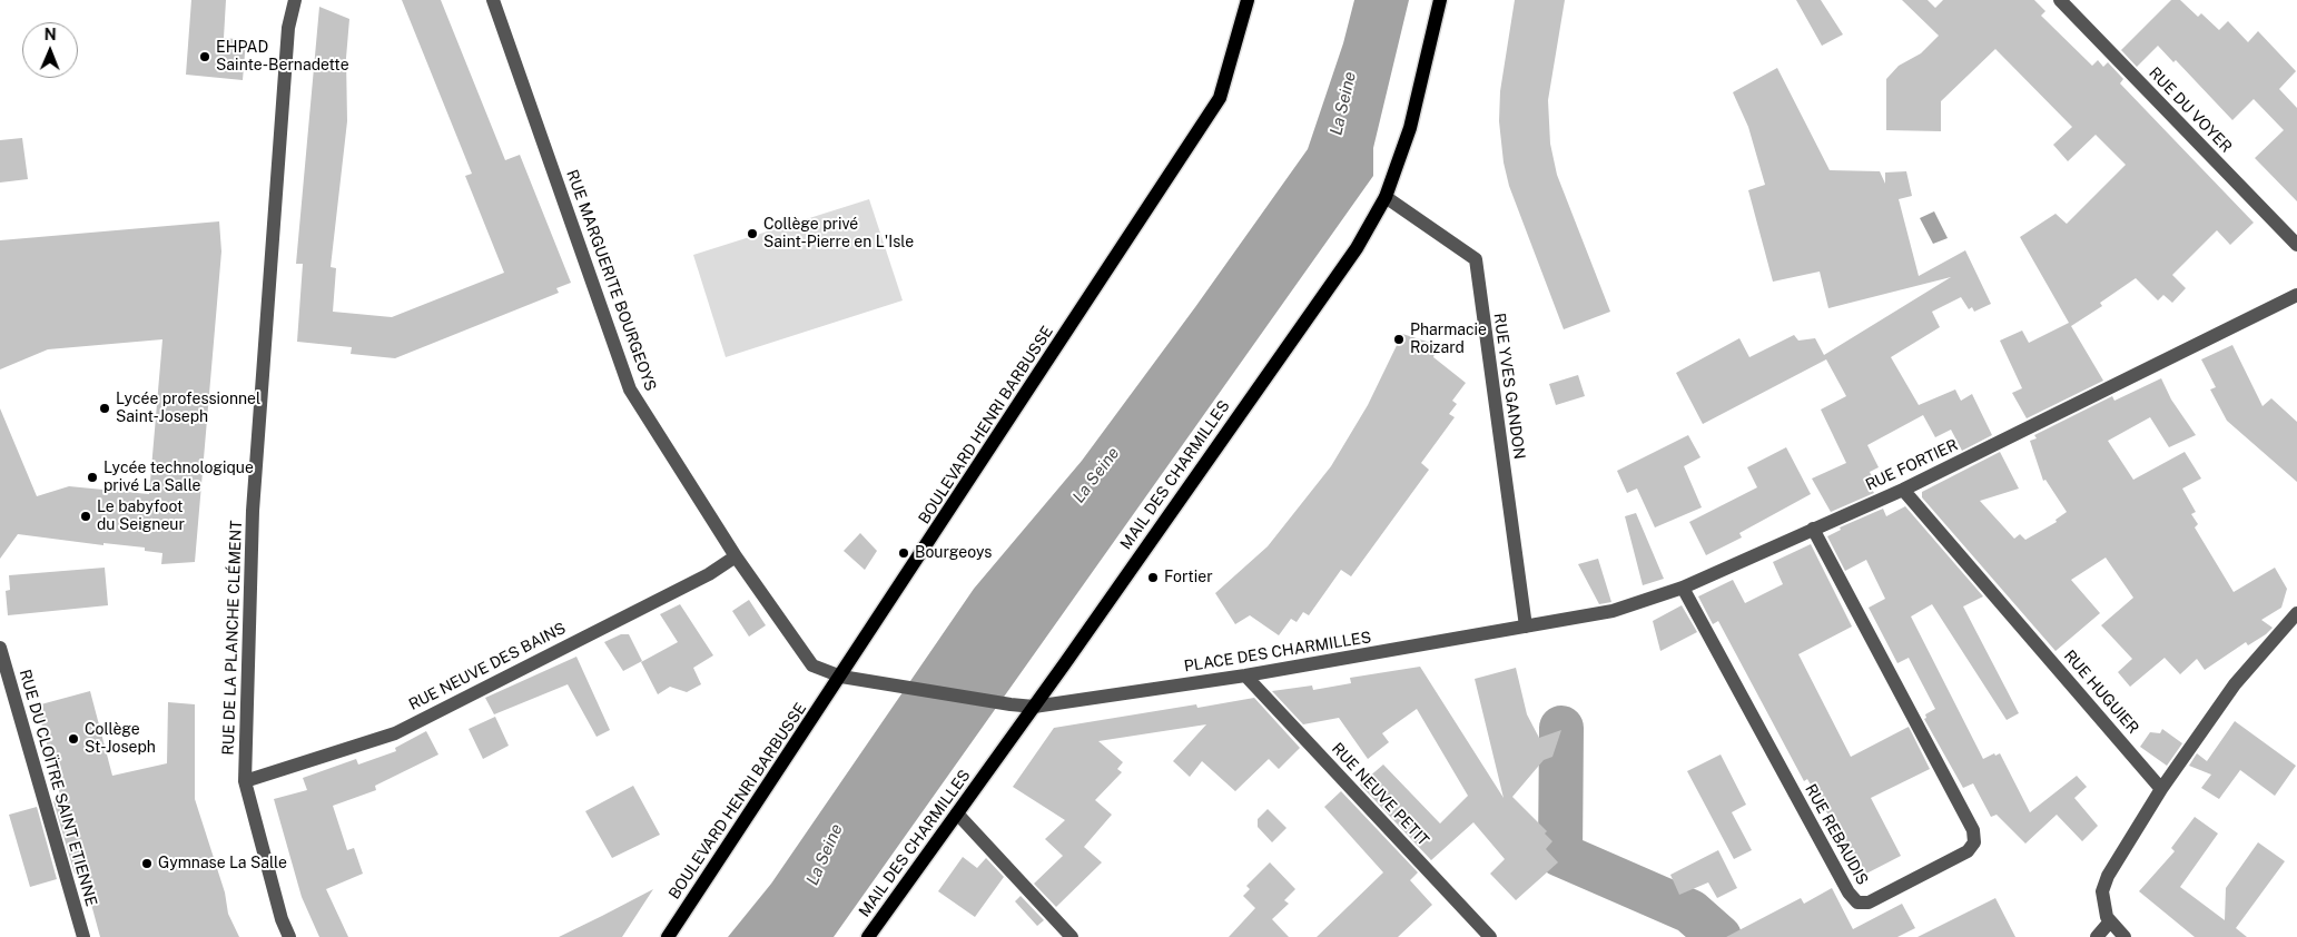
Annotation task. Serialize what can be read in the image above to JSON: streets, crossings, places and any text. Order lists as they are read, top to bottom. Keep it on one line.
{"streets":{"main road":["BOULEVARD HENRI BARBUSSE","MAIL DES CHARMILLES"],"street":["RUE DU VOYER","RUE MARGUERITE BOURGEOYS","RUE YVES GANDON","RUE FORTIER","RUE DE LA PLANCHE CLÉMENT","PLACE DES CHARMILLES","RUE NEUVE DES BAINS","RUE HUGUIER","RUE DU CLOÏTRE SAINT ETIENNE","RUE NEUVE PETIT","RUE REBAUDIS"]},"crossings":[["RUE MARGUERITE BOURGEOYS","BOULEVARD HENRI BARBUSSE"],["RUE MARGUERITE BOURGEOYS","PLACE DES CHARMILLES"],["RUE MARGUERITE BOURGEOYS","RUE NEUVE DES BAINS"],["RUE YVES GANDON","RUE FORTIER"],["RUE YVES GANDON","MAIL DES CHARMILLES"],["RUE YVES GANDON","PLACE DES CHARMILLES"],["RUE FORTIER","PLACE DES CHARMILLES"],["RUE FORTIER","RUE HUGUIER"],["RUE FORTIER","RUE REBAUDIS"],["MAIL DES CHARMILLES","PLACE DES CHARMILLES"],["RUE DE LA PLANCHE CLÉMENT","RUE NEUVE DES BAINS"],["PLACE DES CHARMILLES","RUE NEUVE PETIT"]],"water":["La Seine"],"places":["EHPAD Sainte-Bernadette","Collège privé Saint-Pierre en L'Isle","Pharmacie Roizard","Lycée professionnel Saint-Joseph","Lycée technologique privé La Salle","Le babyfoot du Seigneur","Bourgeoys","Fortier","Collège St-Joseph","Gymnase La Salle"],"north":"top"}
